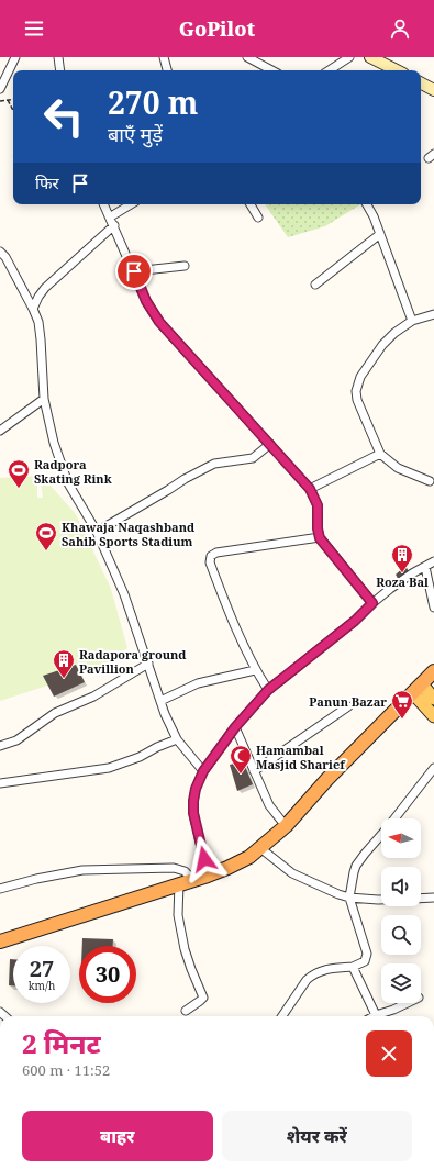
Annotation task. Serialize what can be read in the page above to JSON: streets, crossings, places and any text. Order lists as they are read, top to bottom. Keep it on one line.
{"places":{"sports":["Radpora Skating Rink","Khawaja Naqashband Sahib Sports Stadium"],"building":["Roza Bal","Radapora ground Pavillion"],"supermarket":["Panun Bazar"],"mosque":["Hamambal Masjid Sharief"]},"north":"left","page":{"header":"GoPilot","turn":["270 m","बाएँ मुड़ें"],"then":"फिर","speed":"27 km/h","limit":"30","heading":["2 मिनट","600 m · 11:52"],"buttons":["बाहर","शेयर करें"]}}
